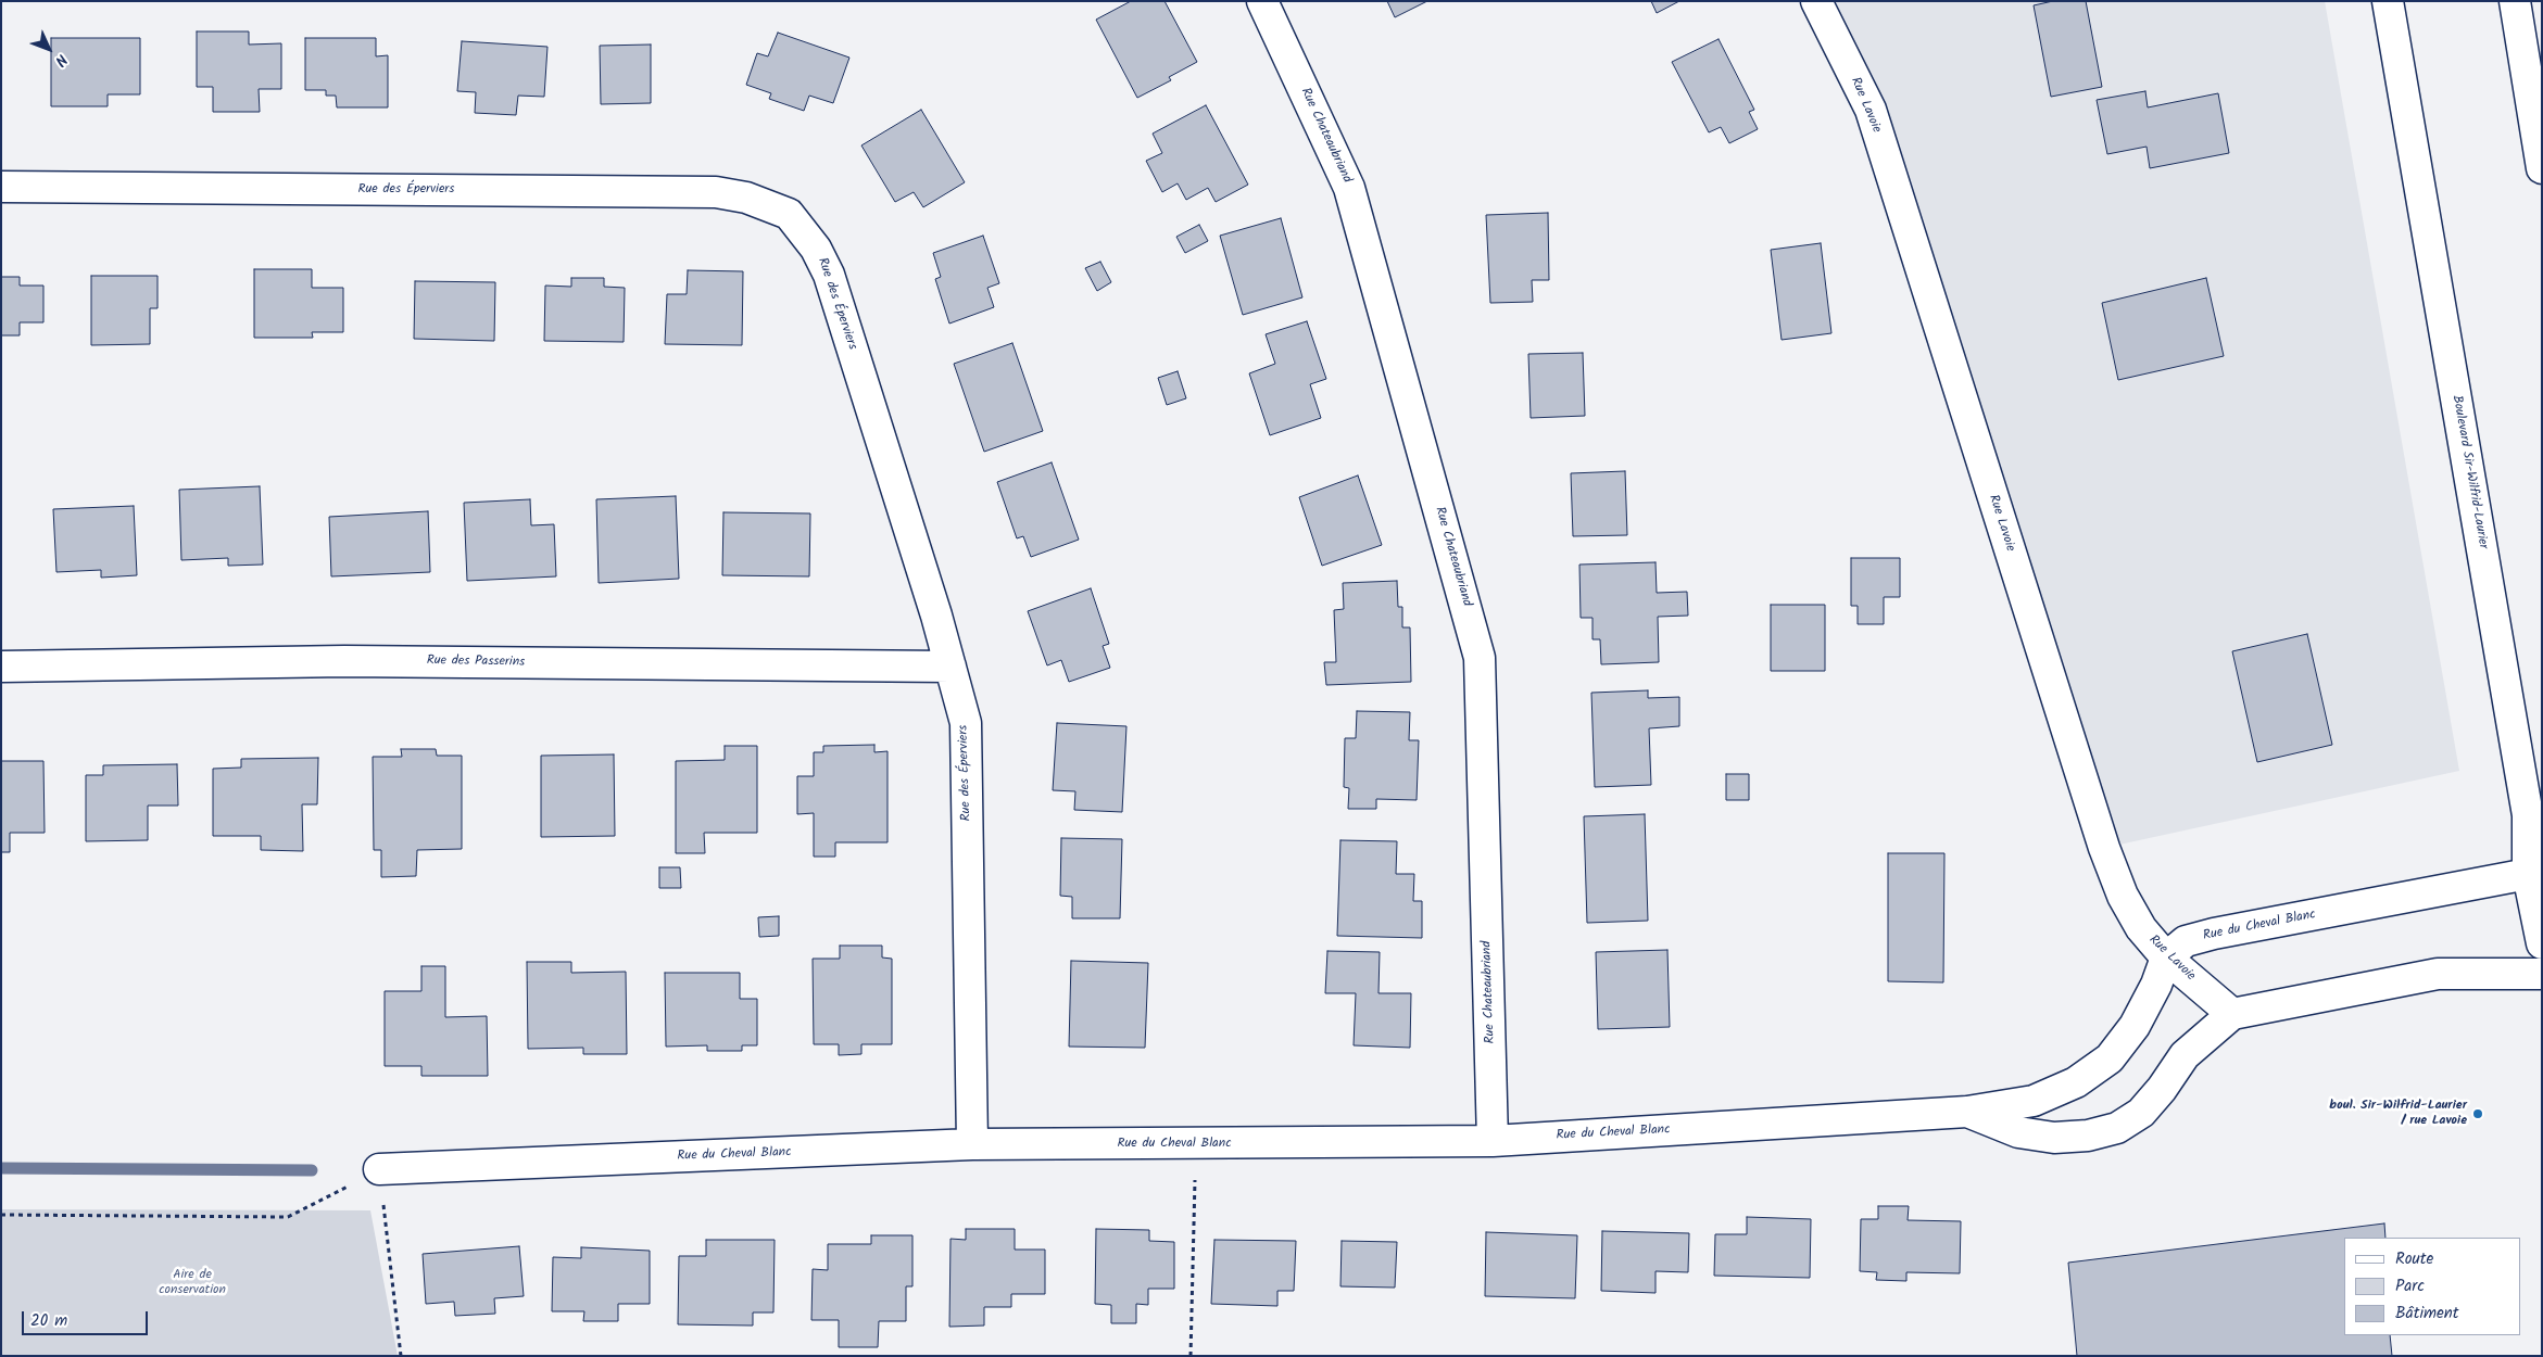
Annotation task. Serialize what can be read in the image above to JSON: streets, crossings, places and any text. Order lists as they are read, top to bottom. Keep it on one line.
{"streets":{"street":["Rue Lavoie","Rue Chateaubriand","Rue des Éperviers","Boulevard Sir-Wilfrid-Laurier","Rue des Passerins","Rue du Cheval Blanc"]},"crossings":[["Rue Lavoie","Rue du Cheval Blanc"],["Rue Chateaubriand","Rue du Cheval Blanc"],["Rue des Éperviers","Rue des Passerins"],["Rue des Éperviers","Rue du Cheval Blanc"],["Boulevard Sir-Wilfrid-Laurier","Rue du Cheval Blanc"]],"parks":["Aire de conservation"],"places":["boul. Sir-Wilfrid-Laurier / rue Lavoie"],"legend":["Route","Parc","Bâtiment"],"scale_bar":"20 m","north":"bottom right"}
